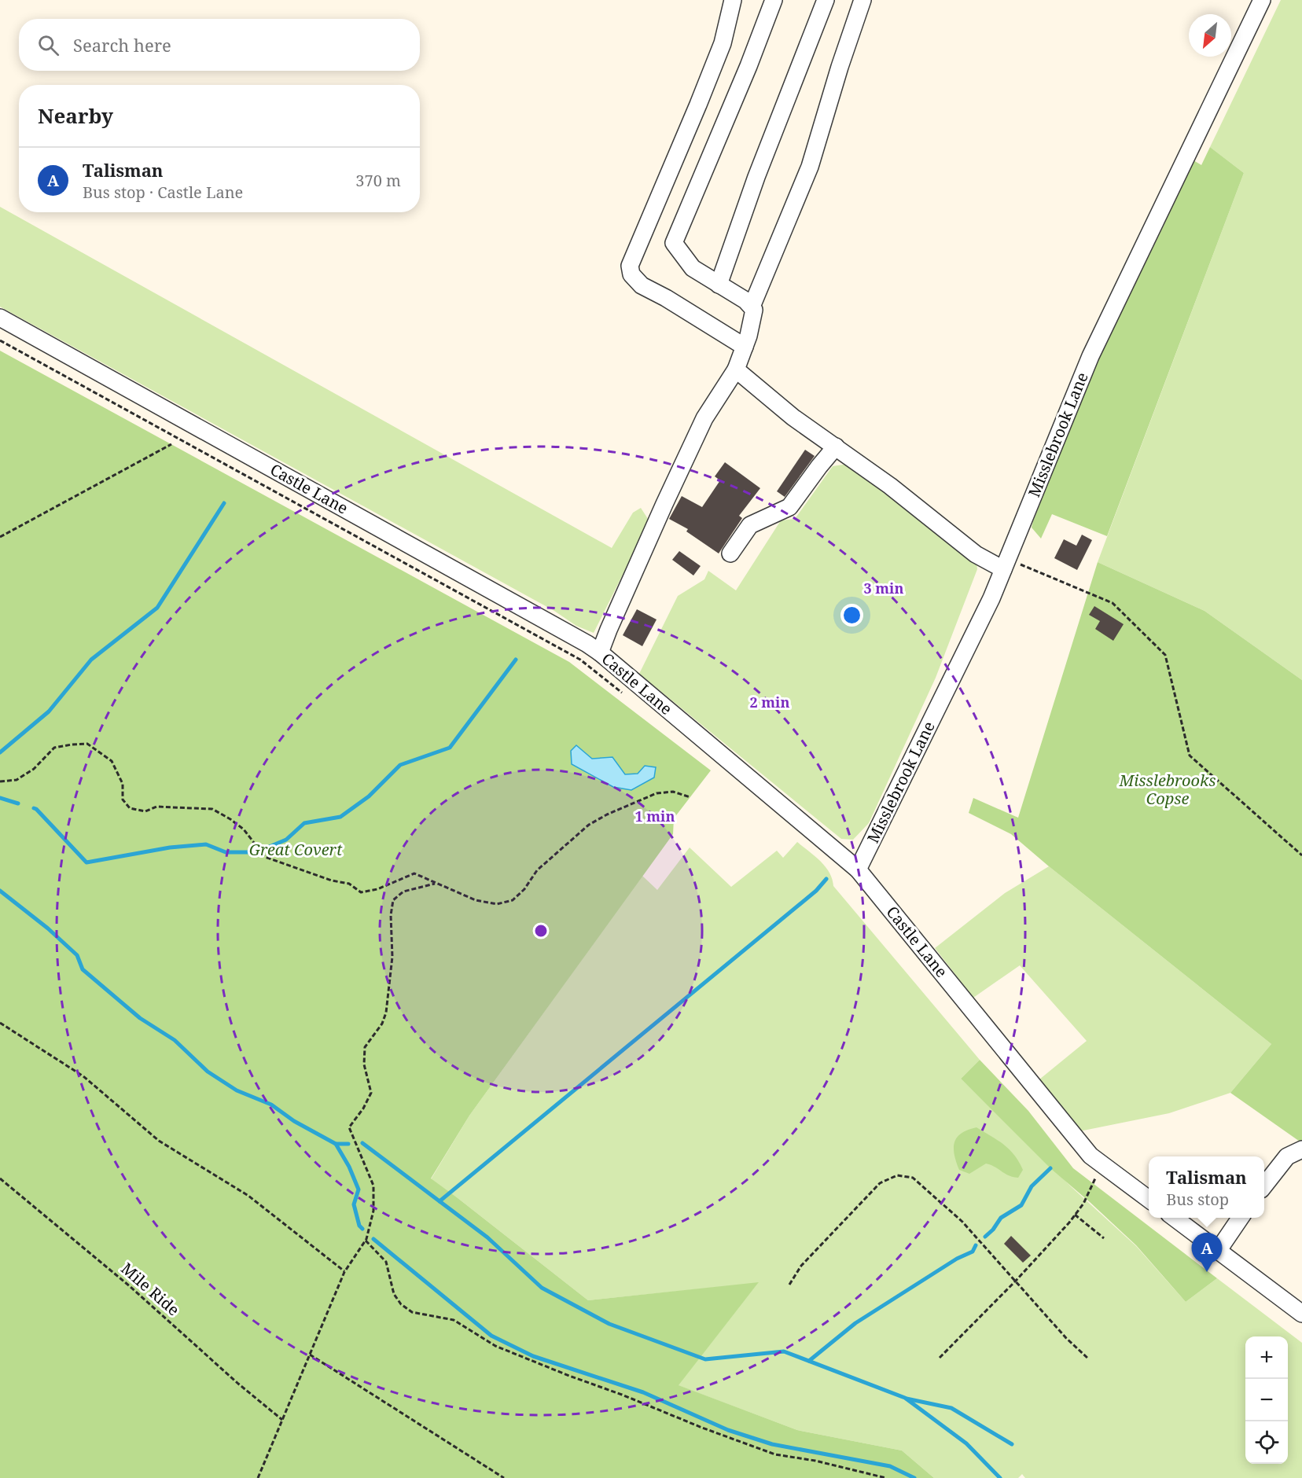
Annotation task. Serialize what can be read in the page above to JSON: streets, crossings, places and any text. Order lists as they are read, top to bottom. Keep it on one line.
{"streets":{"street":["Misslebrook Lane","Castle Lane"],"path":["Mile Ride"]},"crossings":[["Misslebrook Lane","Castle Lane"]],"parks":["Misslebrooks Copse","Great Covert"],"north":"bottom left","page":{"search":"Search here","heading":"Nearby","list":[{"mark":"A","name":"Talisman","note":"Bus stop · Castle Lane","value":"370 m"}],"popup":["Talisman","Bus stop"],"pins":"A","map_buttons":["+","−"]},"rings":["3 min","2 min","1 min"]}
